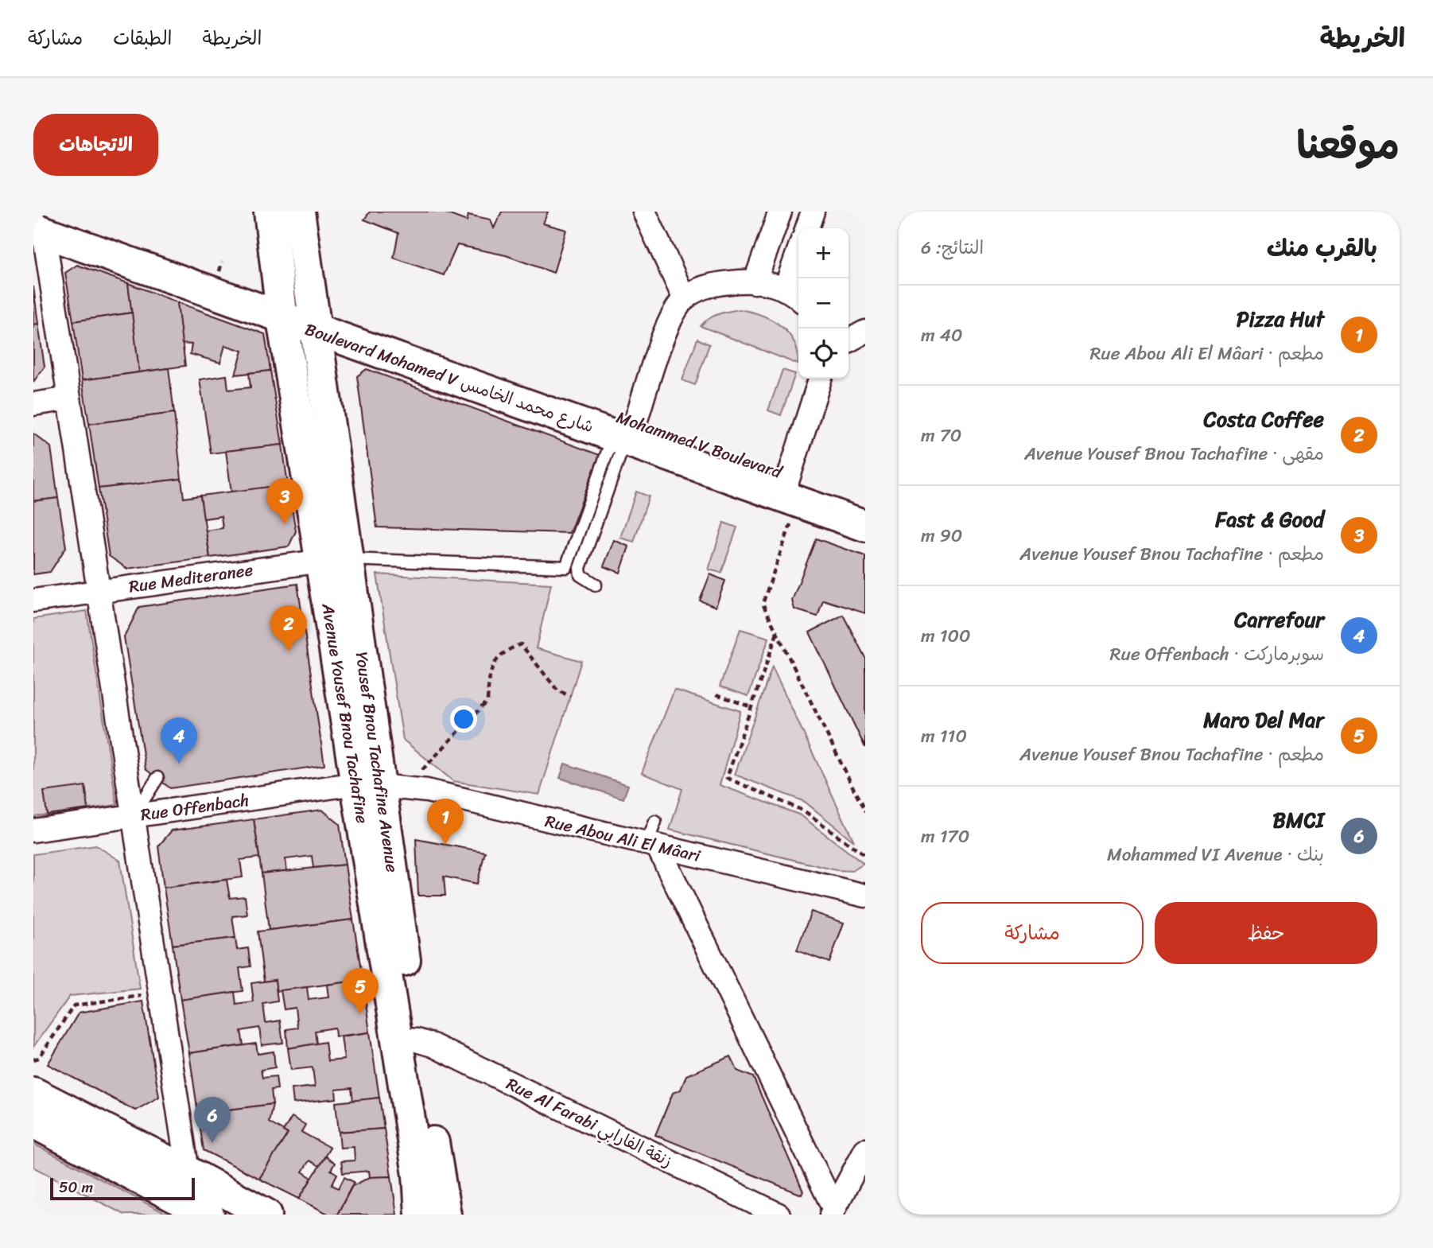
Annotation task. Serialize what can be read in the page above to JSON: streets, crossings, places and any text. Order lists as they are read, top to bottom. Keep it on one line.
{"streets":{"main road":["Boulevard Mohamed V شارع محمد الخامس","Mohammed V Boulevard","Yousef Bnou Tachafine Avenue"],"street":["Rue Mediteranee","Rue Offenbach","Rue Abou Ali El Mâari","Rue Al Farabi زنقة الفارابي"]},"crossings":[["Boulevard Mohamed V شارع محمد الخامس","Mohammed V Boulevard"],["Boulevard Mohamed V شارع محمد الخامس","Yousef Bnou Tachafine Avenue"],["Rue Mediteranee","Yousef Bnou Tachafine Avenue"],["Yousef Bnou Tachafine Avenue","Rue Offenbach"],["Yousef Bnou Tachafine Avenue","Rue Abou Ali El Mâari"],["Yousef Bnou Tachafine Avenue","Rue Al Farabi زنقة الفارابي"],["Rue Offenbach","Rue Abou Ali El Mâari"]],"scale_bar":"50 m","page":{"header":"الخريطة","nav":["الخريطة","الطبقات","مشاركة"],"title":"موقعنا","buttons":["الاتجاهات",["حفظ","مشاركة"]],"heading":["بالقرب منك","النتائج: 6"],"map_buttons":["+","−"],"list":[{"mark":"1","name":"Pizza Hut","note":"مطعم · Rue Abou Ali El Mâari","value":"40 m"},{"mark":"2","name":"Costa Coffee","note":"مقهى · Avenue Yousef Bnou Tachafine","value":"70 m"},{"mark":"3","name":"Fast & Good","note":"مطعم · Avenue Yousef Bnou Tachafine","value":"90 m"},{"mark":"4","name":"Carrefour","note":"سوبرماركت · Rue Offenbach","value":"100 m"},{"mark":"5","name":"Maro Del Mar","note":"مطعم · Avenue Yousef Bnou Tachafine","value":"110 m"},{"mark":"6","name":"BMCI","note":"بنك · Mohammed VI Avenue","value":"170 m"}],"pins":["3","2","4","1","5","6"],"scale":"50 m"}}
